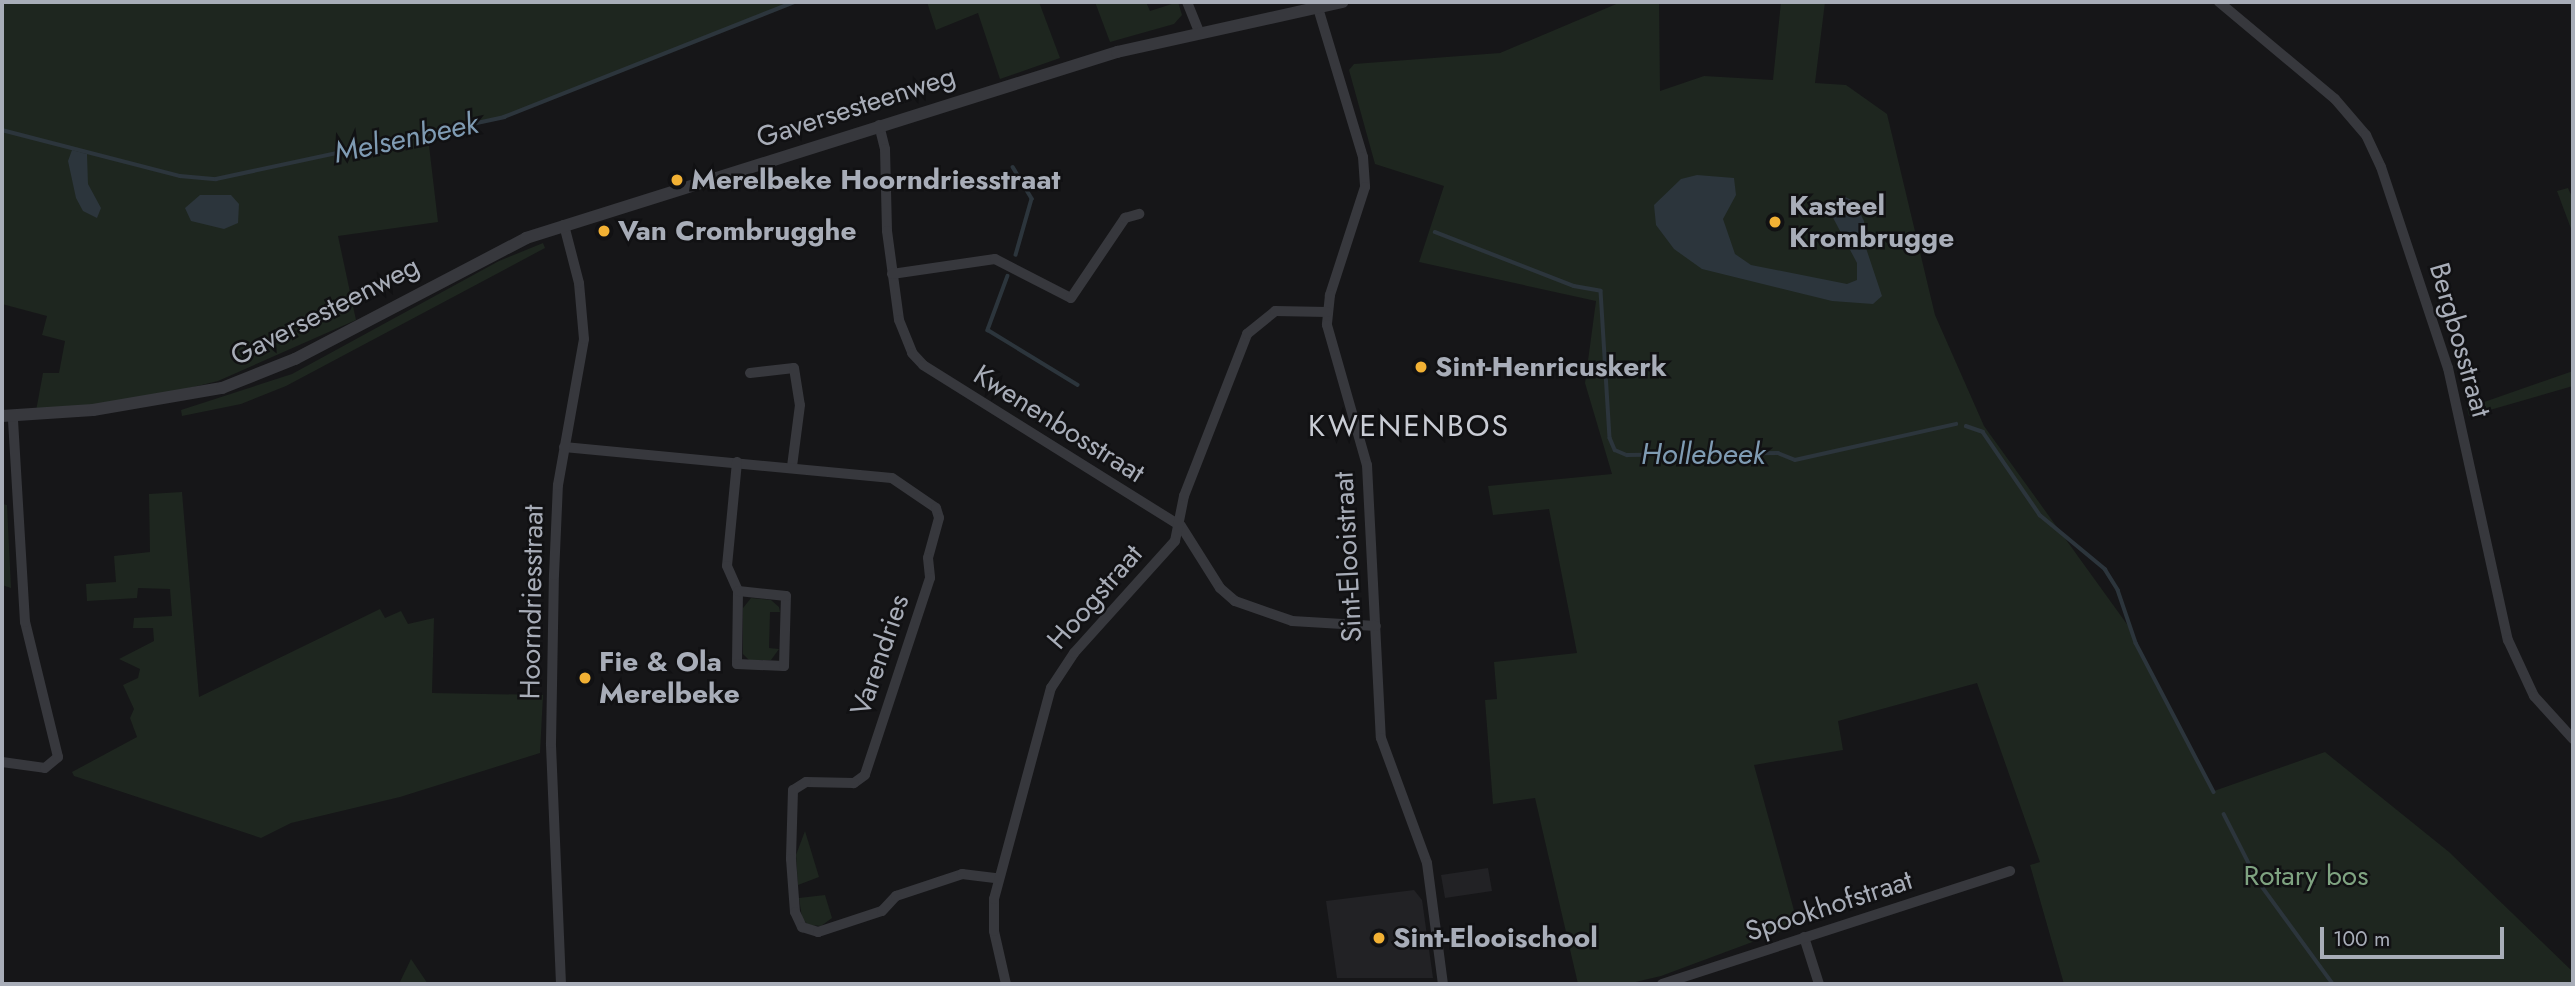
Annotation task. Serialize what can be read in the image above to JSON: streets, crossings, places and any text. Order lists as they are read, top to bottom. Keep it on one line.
{"streets":{"street":["Gaversesteenweg","Bergbosstraat","Kwenenbosstraat","Sint-Elooistraat","Hoogstraat","Hoorndriesstraat","Varendries","Spookhofstraat"]},"crossings":[["Gaversesteenweg","Kwenenbosstraat"],["Gaversesteenweg","Sint-Elooistraat"],["Gaversesteenweg","Hoorndriesstraat"],["Kwenenbosstraat","Sint-Elooistraat"],["Kwenenbosstraat","Hoogstraat"],["Sint-Elooistraat","Hoogstraat"],["Hoogstraat","Varendries"],["Hoorndriesstraat","Varendries"]],"districts":["KWENENBOS"],"water":["Melsenbeek","Hollebeek"],"parks":["Rotary bos"],"places":["Merelbeke Hoorndriesstraat","Kasteel Krombrugge","Van Crombrugghe","Sint-Henricuskerk","Fie & Ola Merelbeke","Sint-Elooischool"],"scale_bar":"100 m"}
